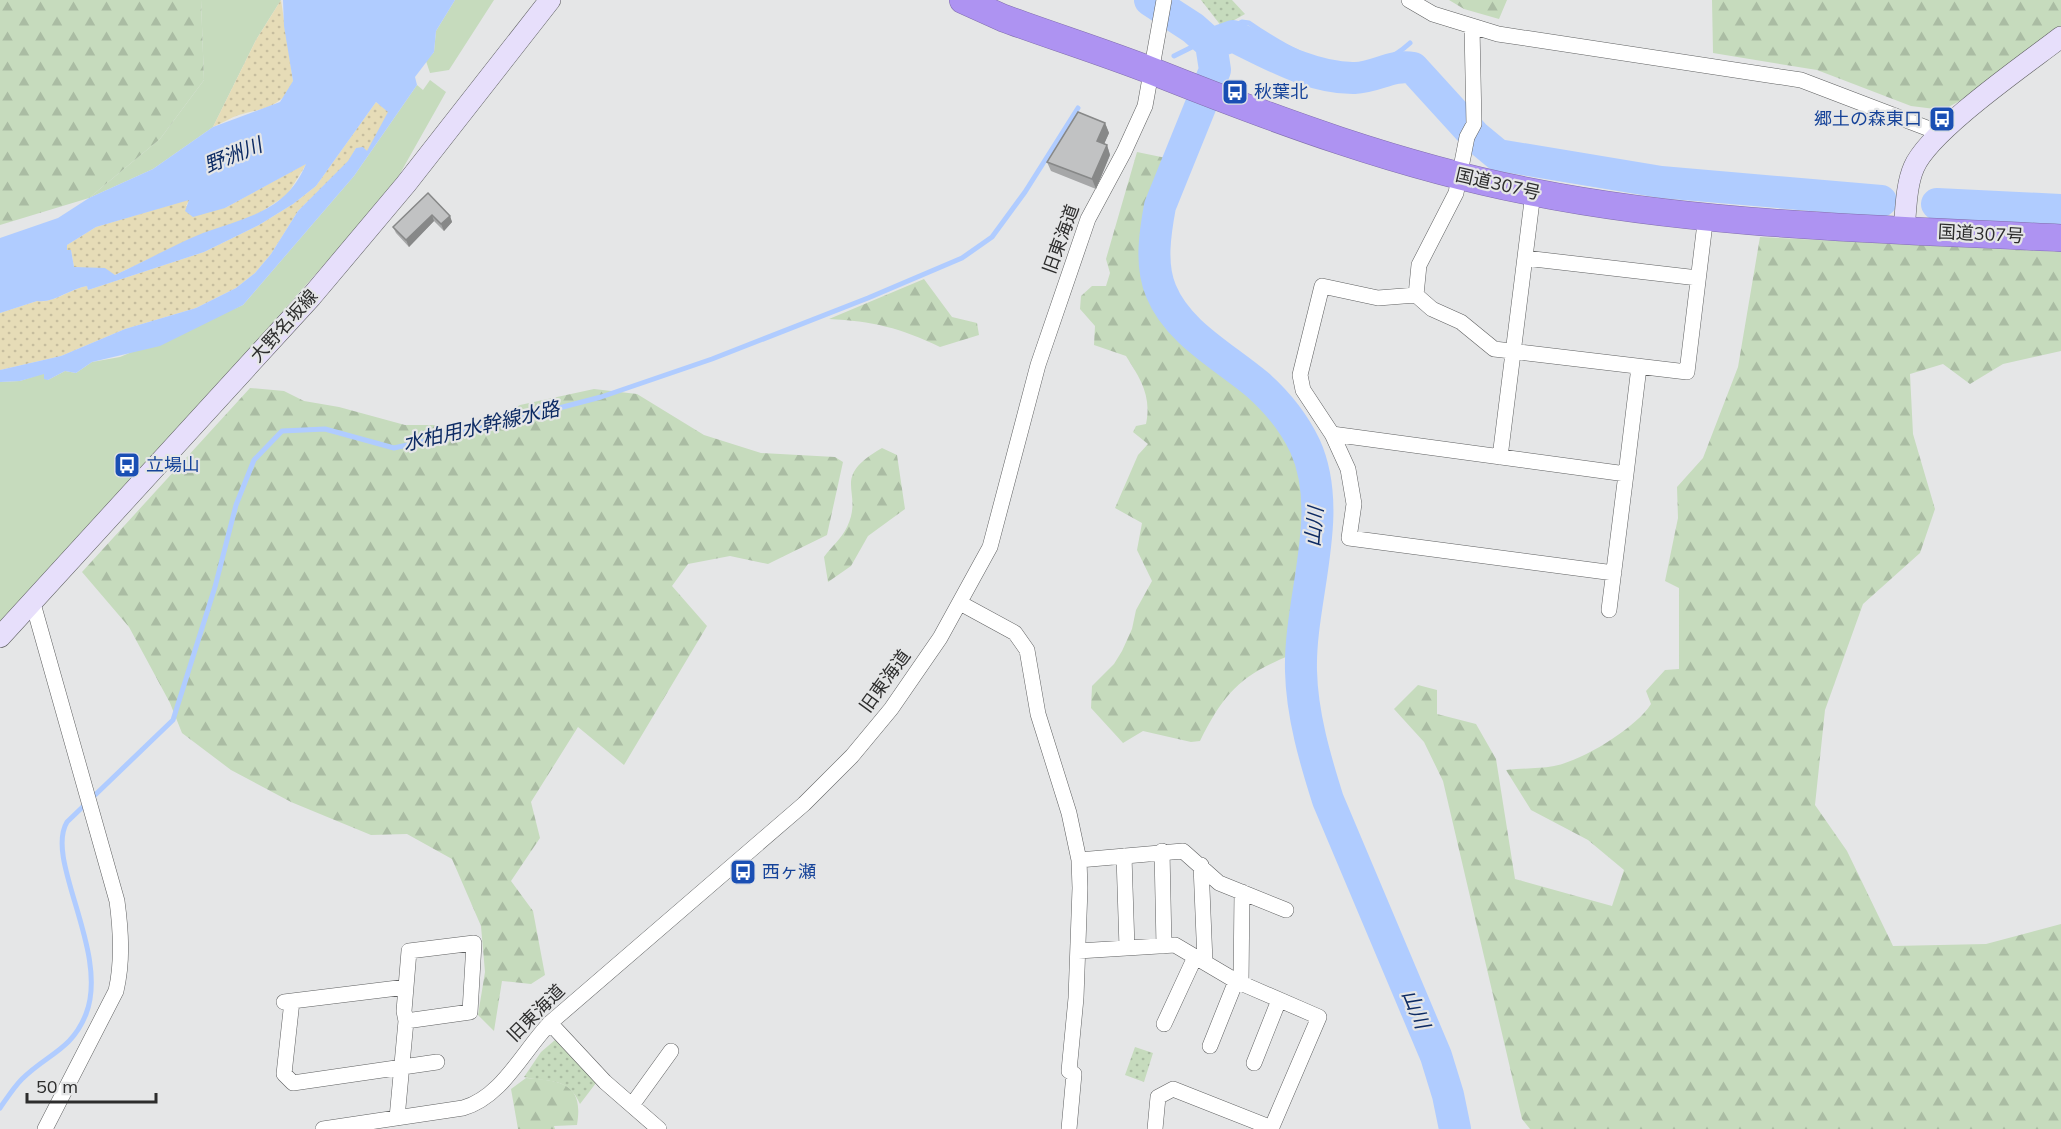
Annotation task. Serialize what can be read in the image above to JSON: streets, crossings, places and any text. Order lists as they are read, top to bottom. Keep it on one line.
{"streets":{"highway":["国道307号"],"main road":["大野名坂線"],"street":["旧東海道"]},"crossings":[["国道307号","旧東海道"]],"water":["野洲川","水柏用水幹線水路","山川"],"places":{"bus stop":["秋葉北","郷土の森東口","立場山","西ヶ瀬"]},"scale_bar":"50 m"}
